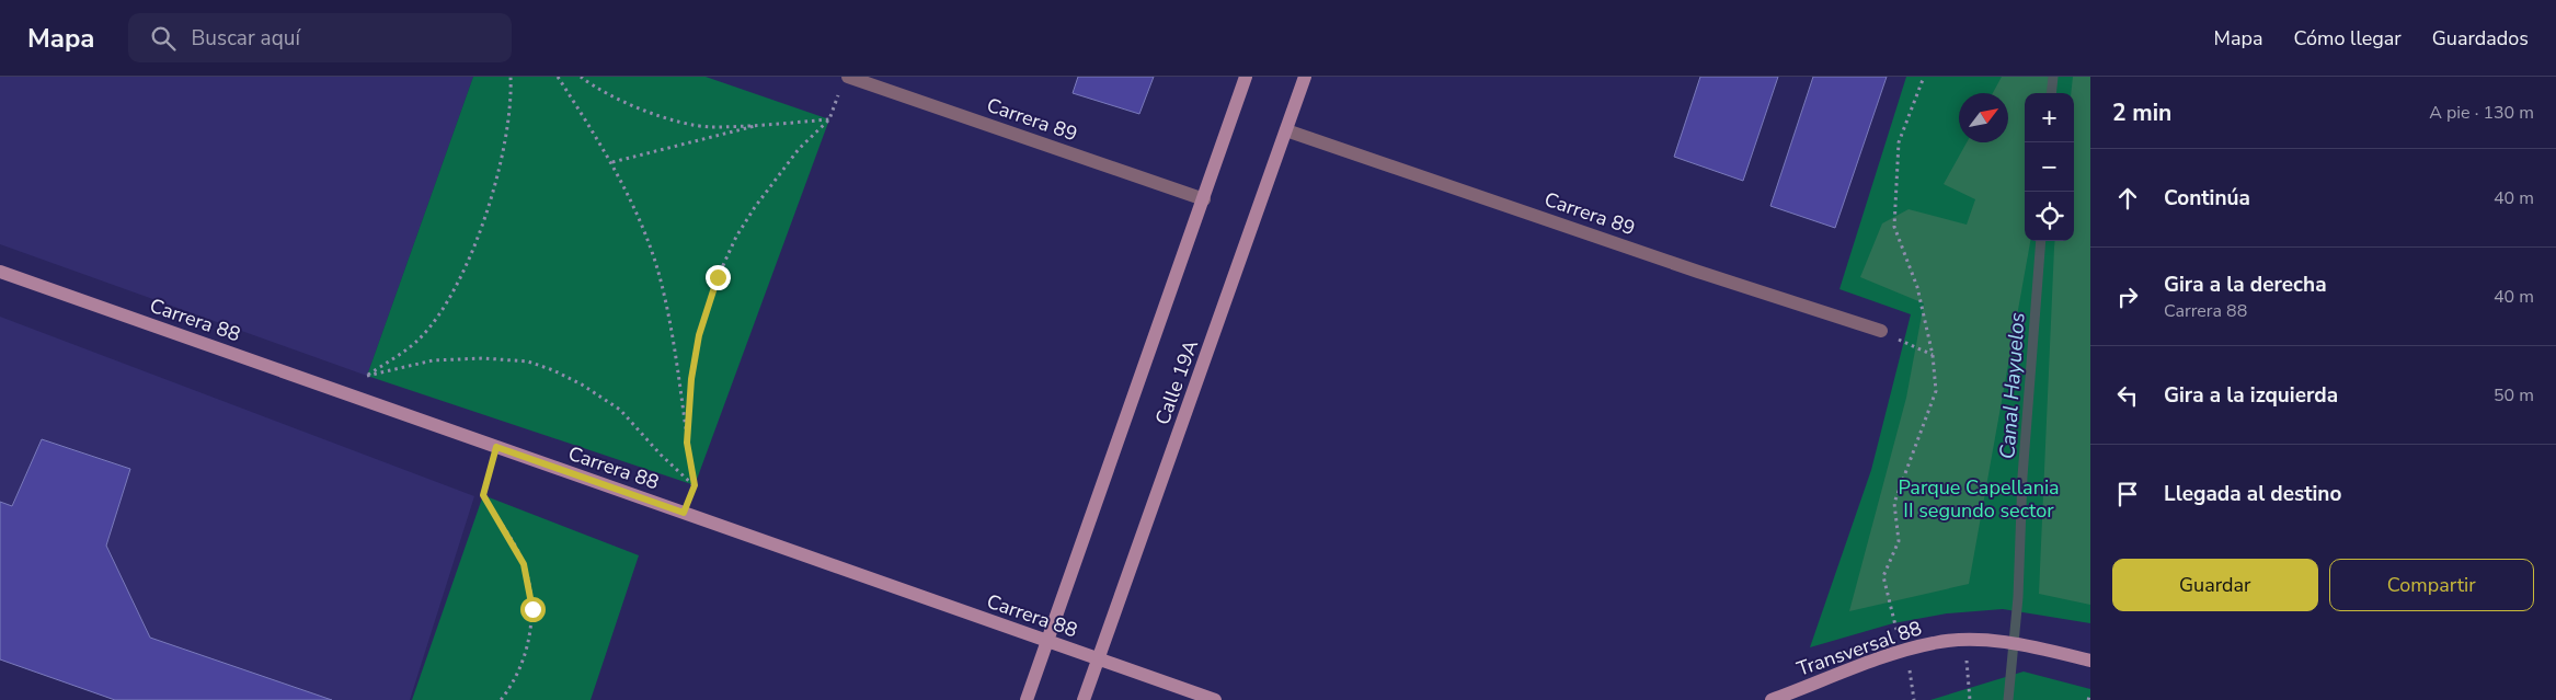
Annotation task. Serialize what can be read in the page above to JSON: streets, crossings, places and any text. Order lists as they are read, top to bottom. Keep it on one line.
{"streets":{"street":["Carrera 89","Carrera 88","Calle 19A","Transversal 88"]},"crossings":[["Carrera 89","Calle 19A"],["Carrera 88","Calle 19A"]],"water":["Canal Hayuelos"],"parks":["Parque Capellania II segundo sector"],"north":"top right","page":{"header":"Mapa","search":"Buscar aquí","nav":["Mapa","Cómo llegar","Guardados"],"heading":["2 min","A pie · 130 m"],"map_buttons":["+","−"],"list":[["Continúa","40 m"],["Gira a la derecha","Carrera 88","40 m"],["Gira a la izquierda","50 m"],"Llegada al destino"],"buttons":["Guardar","Compartir"]}}
